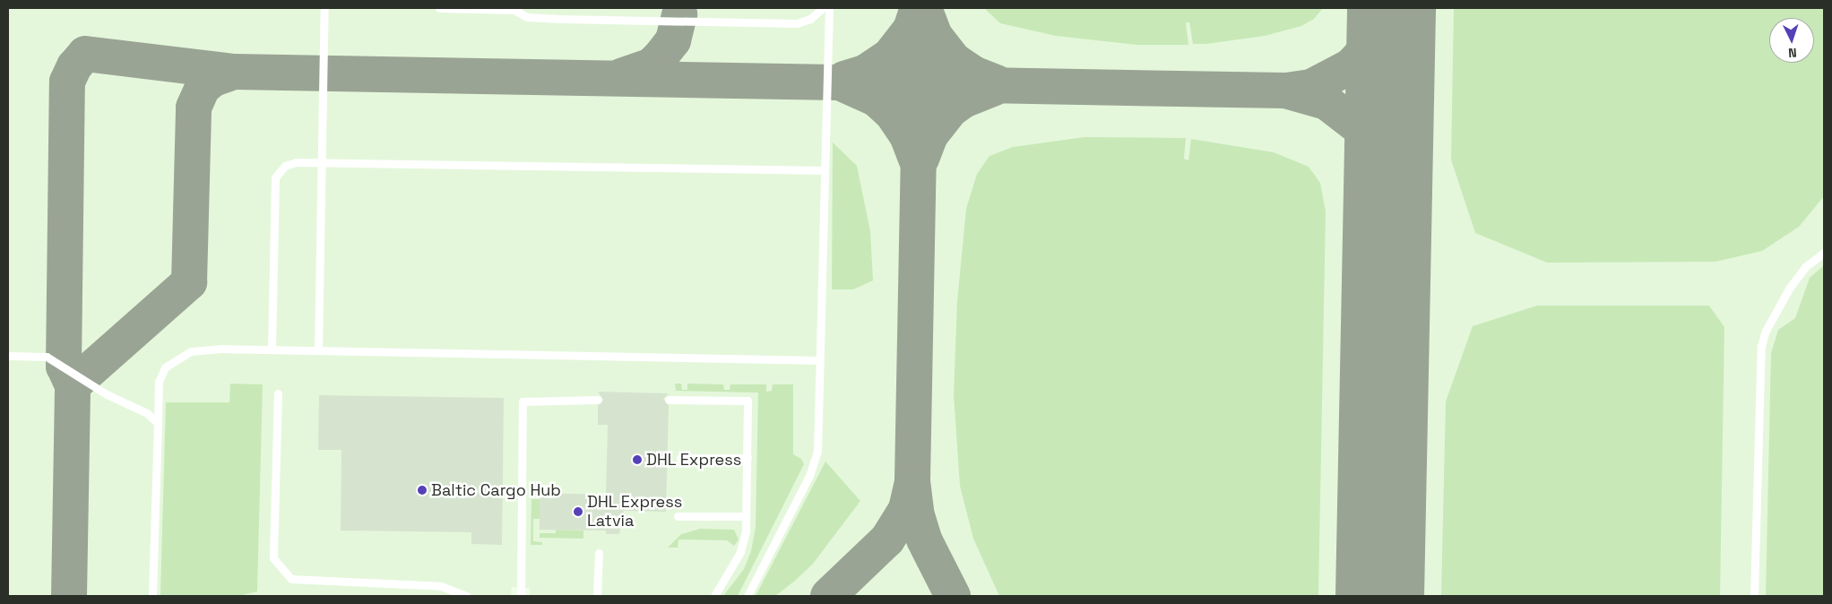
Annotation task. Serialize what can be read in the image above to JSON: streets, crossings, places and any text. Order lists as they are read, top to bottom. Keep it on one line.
{"places":["DHL Express","Baltic Cargo Hub","DHL Express Latvia"],"north":"bottom"}
